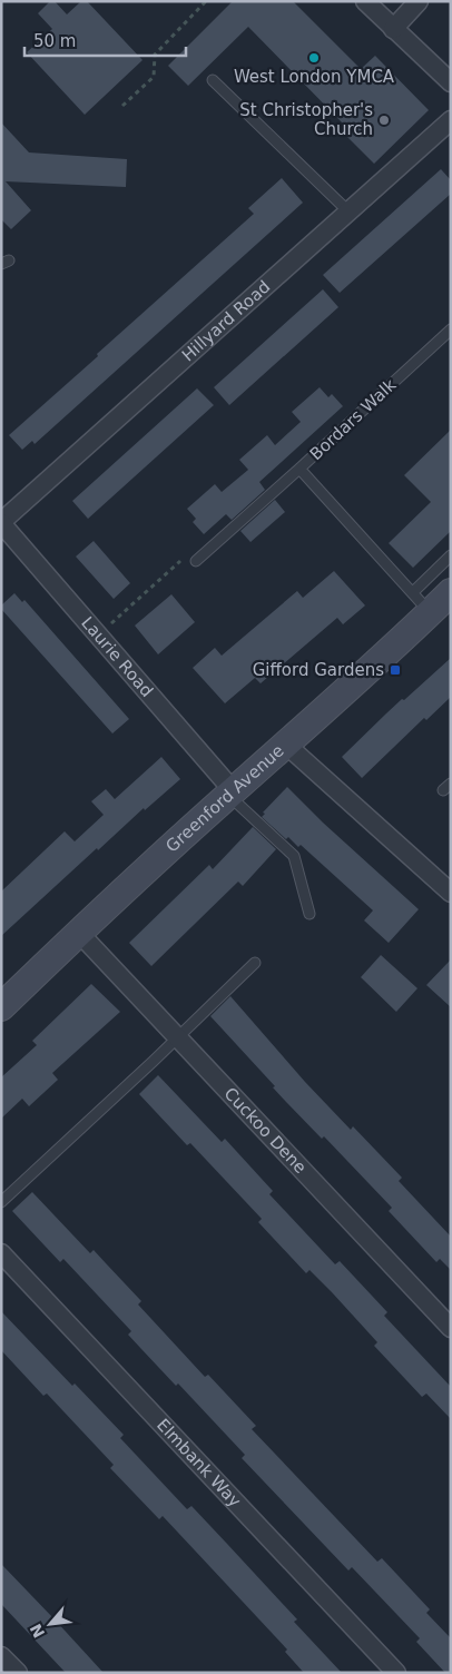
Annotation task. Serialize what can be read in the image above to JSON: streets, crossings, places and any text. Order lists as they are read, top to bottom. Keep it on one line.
{"streets":{"street":["Hillyard Road","Laurie Road","Greenford Avenue","Cuckoo Dene","Elmbank Way"],"lane":["Bordars Walk"]},"crossings":[["Hillyard Road","Laurie Road"],["Bordars Walk","Greenford Avenue"],["Laurie Road","Greenford Avenue"],["Greenford Avenue","Cuckoo Dene"]],"places":{"other":["West London YMCA","St Christopher's Church"],"transit":["Gifford Gardens"]},"scale_bar":"50 m","north":"bottom left"}
